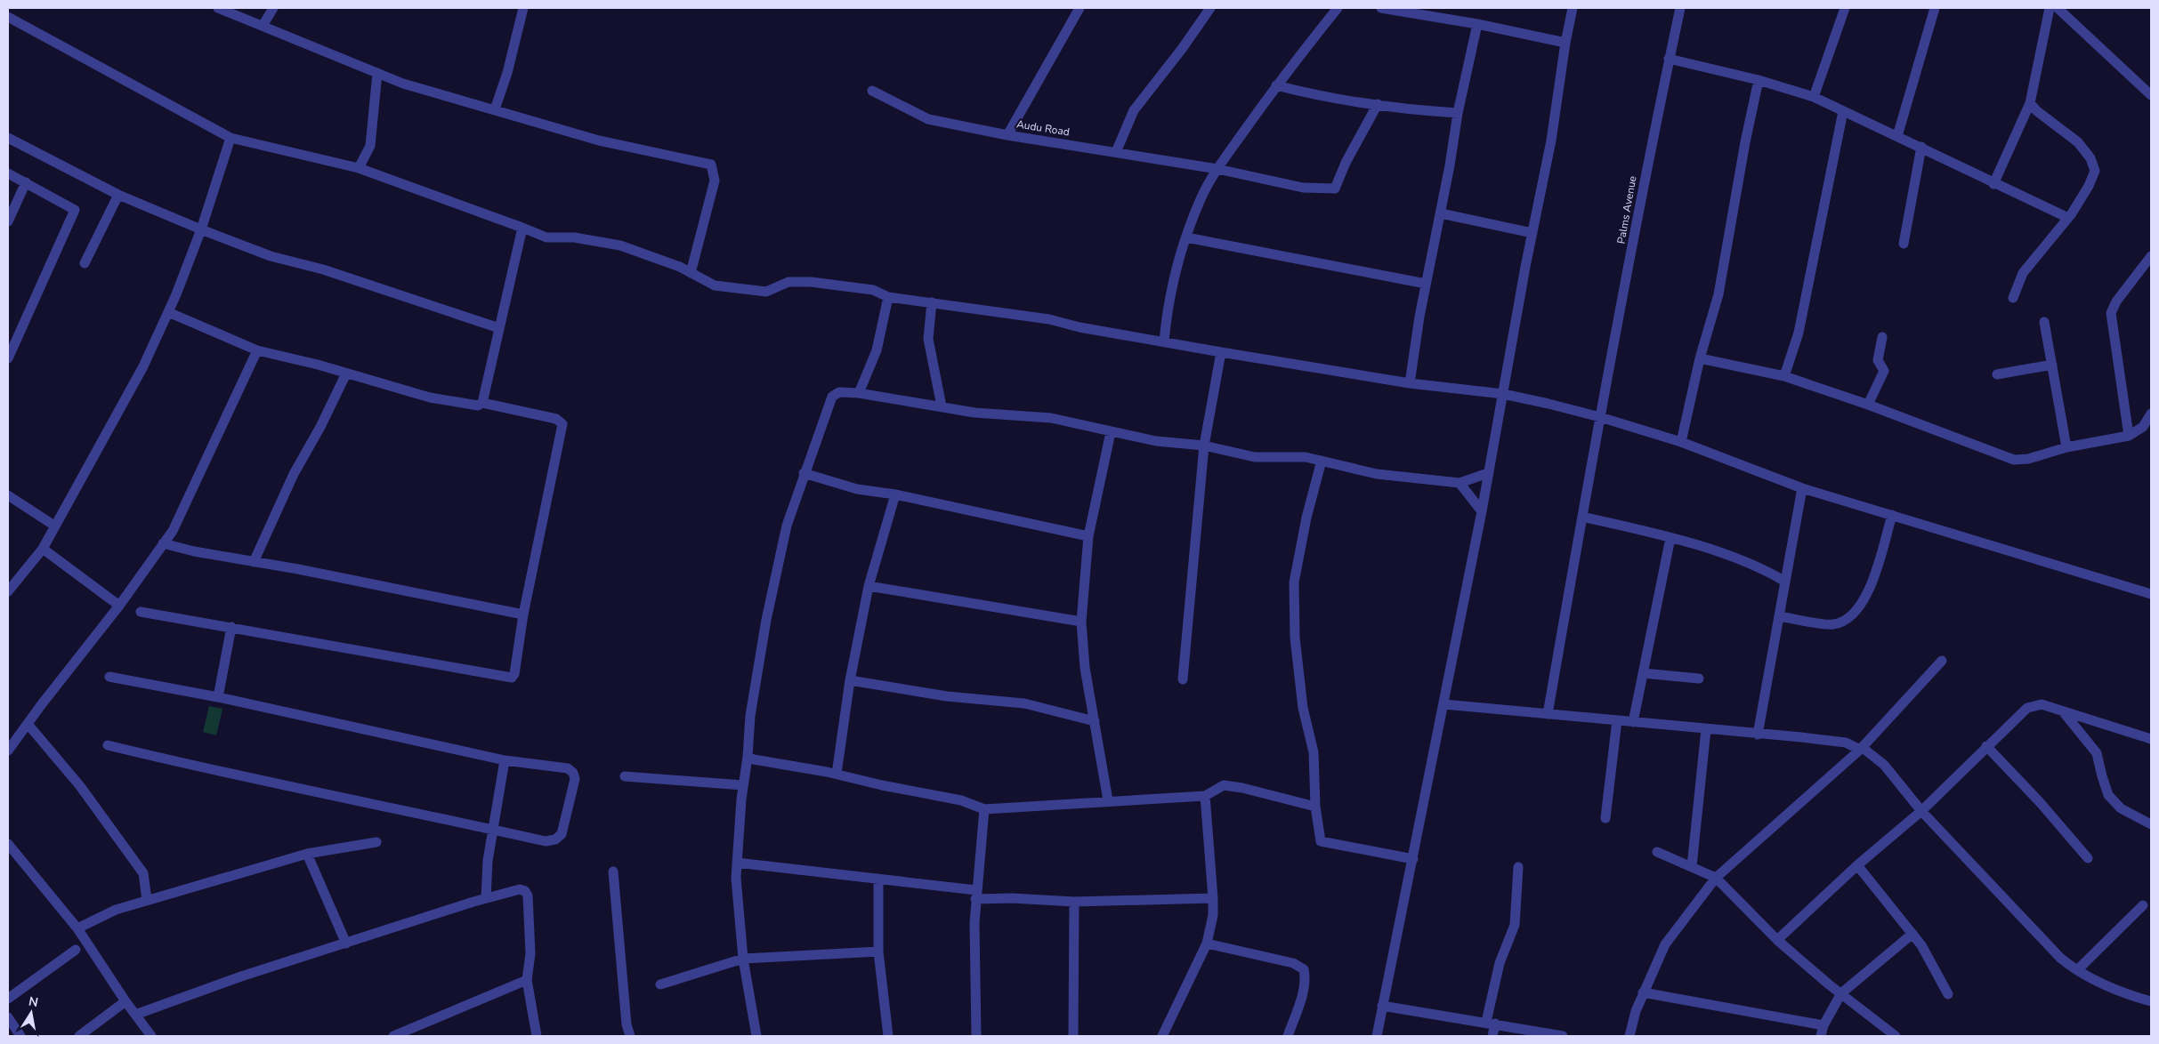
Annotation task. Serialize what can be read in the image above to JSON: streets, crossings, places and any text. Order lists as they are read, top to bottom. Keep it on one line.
{"streets":{"street":["Audu Road","Palms Avenue"]},"north":"top"}
